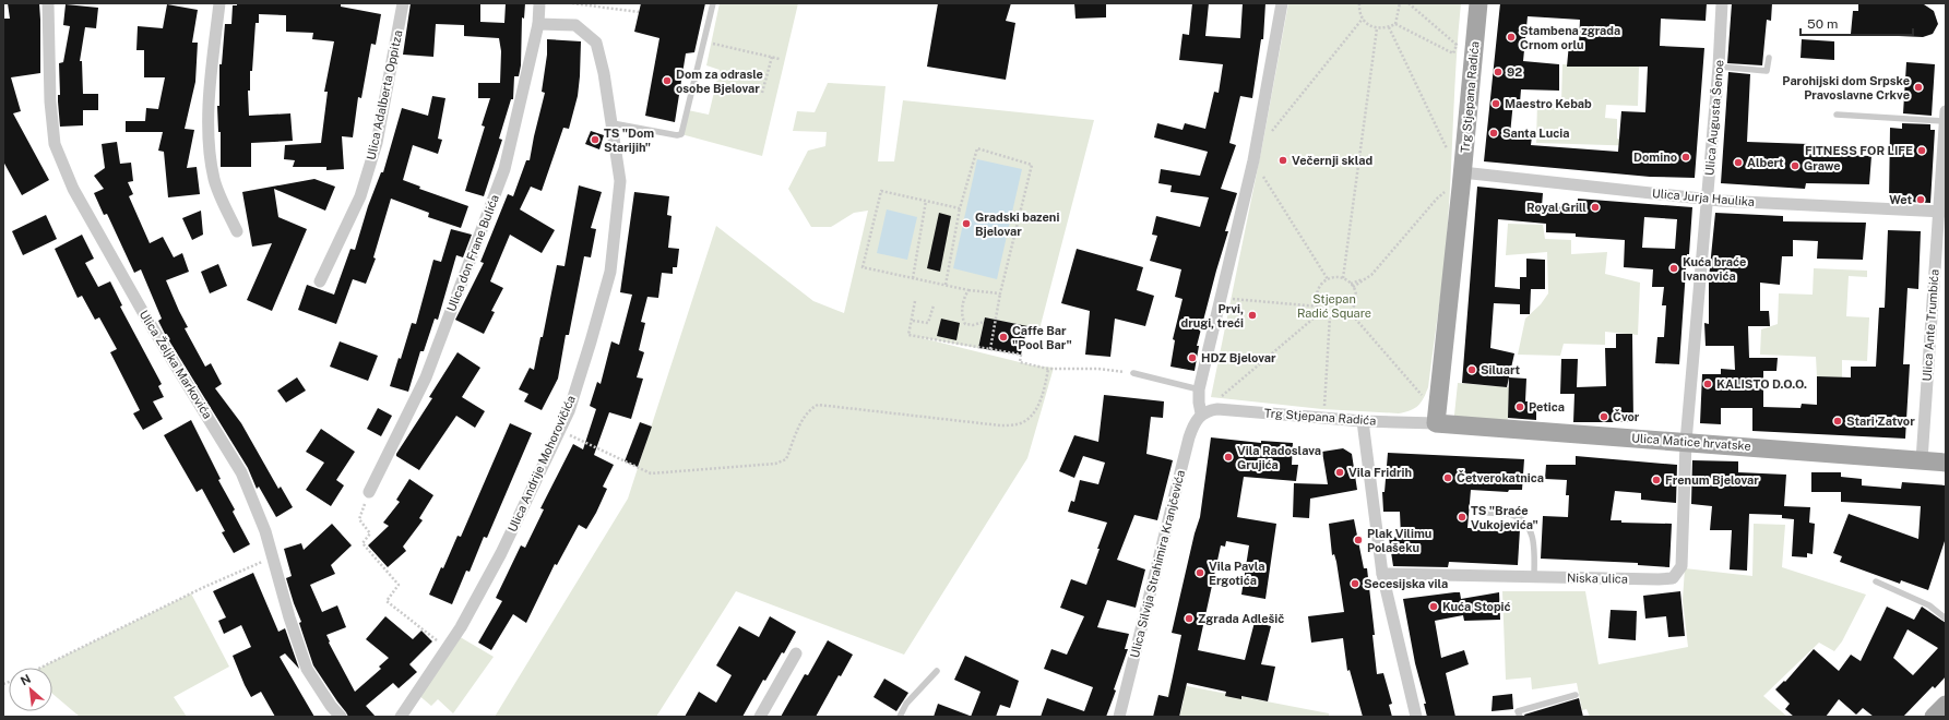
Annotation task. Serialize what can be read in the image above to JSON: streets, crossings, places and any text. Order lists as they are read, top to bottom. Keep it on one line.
{"streets":{"main road":["Trg Stjepana Radića","Ulica Matice hrvatske"],"street":["Ulica Adalberta Oppitza","Ulica Augusta Šenoe","Ulica Jurja Haulika","Ulica don Frane Bulića","Ulica Ante Trumbića","Ulica Željka Markovića","Ulica Andrije Mohorovičića","Ulica Silvija Strahimira Kranjčevića","Niska ulica"]},"crossings":[["Trg Stjepana Radića","Ulica Jurja Haulika"],["Trg Stjepana Radića","Ulica Matice hrvatske"],["Trg Stjepana Radića","Ulica Silvija Strahimira Kranjčevića"],["Ulica Augusta Šenoe","Ulica Jurja Haulika"],["Ulica Augusta Šenoe","Ulica Matice hrvatske"],["Ulica Augusta Šenoe","Niska ulica"],["Ulica Jurja Haulika","Ulica Ante Trumbića"],["Ulica don Frane Bulića","Ulica Andrije Mohorovičića"],["Ulica Ante Trumbića","Ulica Matice hrvatske"],["Ulica Matice hrvatske","Niska ulica"]],"parks":["Stjepan Radić Square"],"places":["Stambena zgrada Crnom orlu","92","Dom za odrasle osobe Bjelovar","Parohijski dom Srpske Pravoslavne Crkve","Maestro Kebab","Santa Lucia","TS \"Dom Starijih\"","FITNESS FOR LIFE","Domino","Večernji sklad","Albert","Grawe","Wet","Royal Grill","Gradski bazeni Bjelovar","Kuća braće Ivanovića","Prvi, drugi, treći","Caffe Bar \"Pool Bar\"","HDZ Bjelovar","Siluart","KALISTO D.O.O.","Petica","Čvor","Stari Zatvor","Vila Radoslava Grujića","Vila Fridrih","Četverokatnica","Frenum Bjelovar","TS \"Braće Vukojevića\"","Plak Vilimu Polašeku","Vila Pavla Ergotića","Secesijska vila","Kuća Stopić","Zgrada Adlešič"],"scale_bar":"50 m","north":"top left"}
